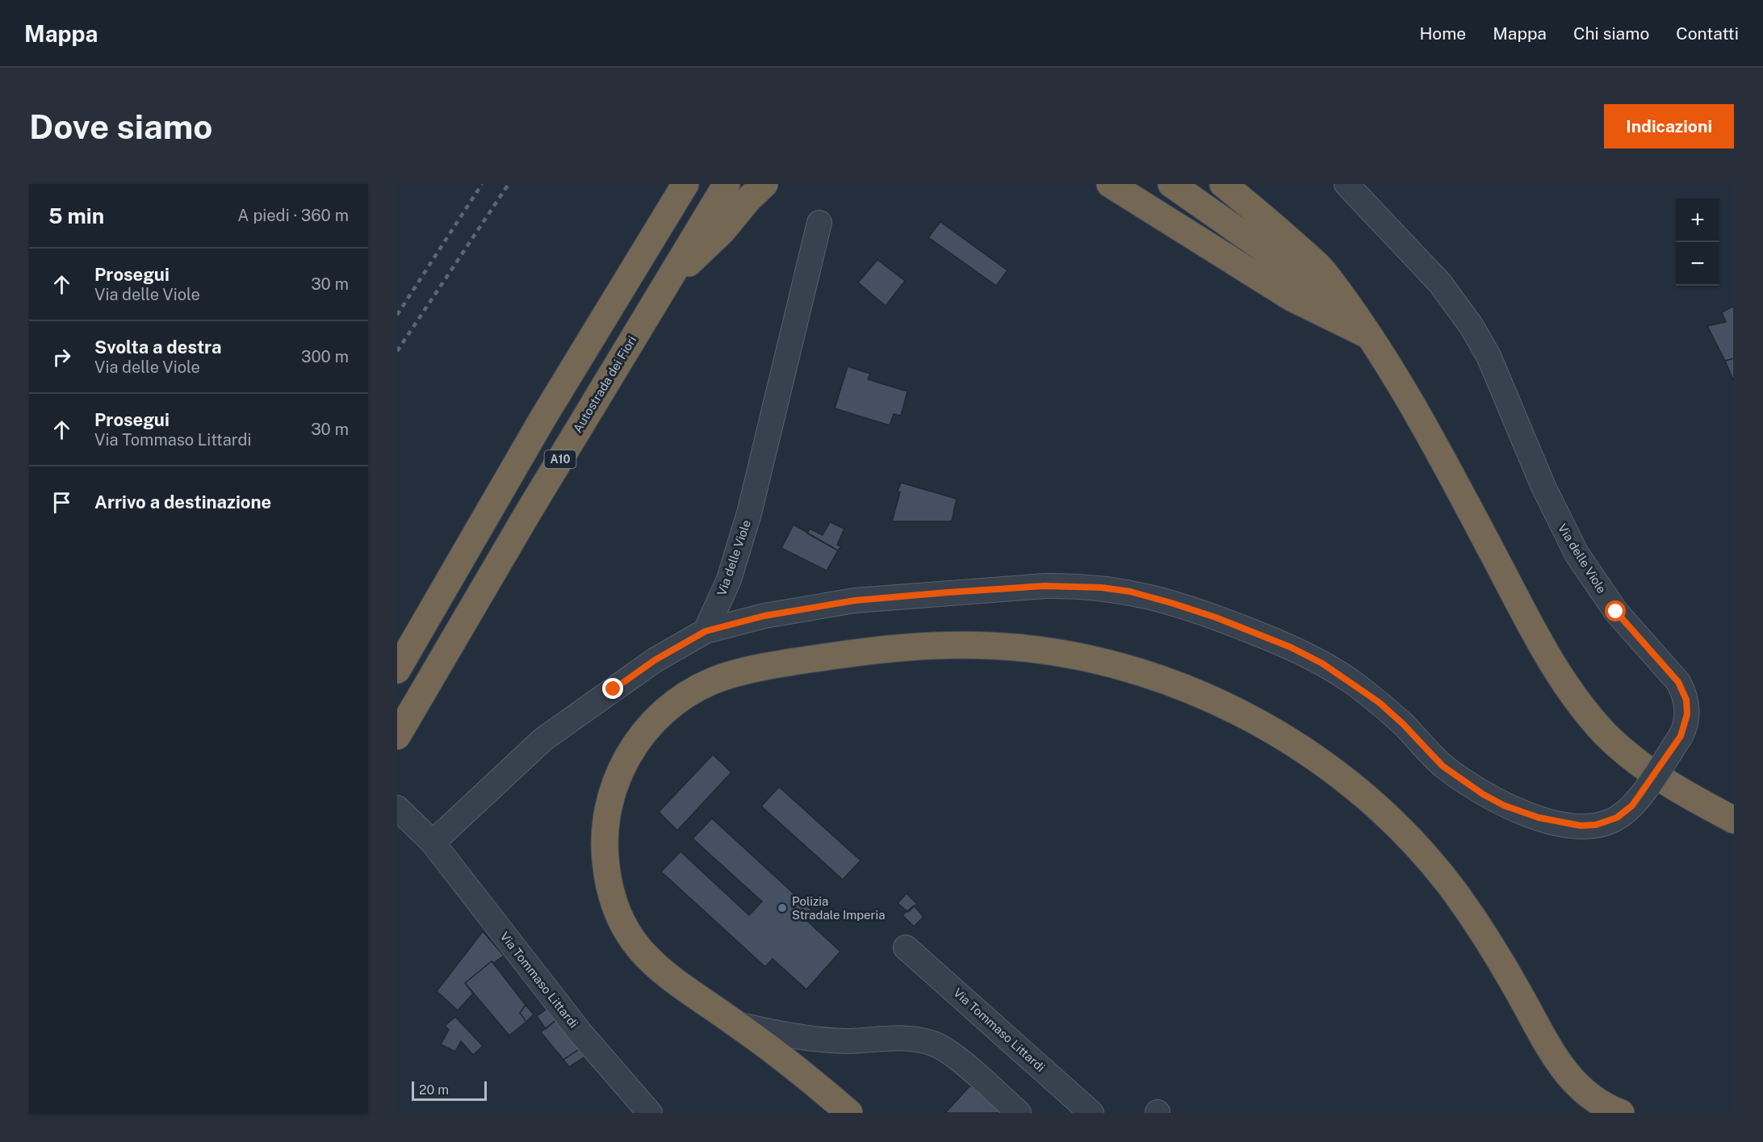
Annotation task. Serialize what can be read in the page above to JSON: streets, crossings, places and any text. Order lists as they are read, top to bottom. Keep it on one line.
{"streets":{"highway":["Autostrada dei Fiori","A10"],"street":["Via delle Viole","Via Tommaso Littardi"]},"places":["Polizia Stradale Imperia"],"scale_bar":"20 m","page":{"header":"Mappa","nav":["Home","Mappa","Chi siamo","Contatti"],"buttons":"Indicazioni","title":"Dove siamo","heading":["5 min","A piedi · 360 m"],"map_buttons":["+","−"],"list":[["Prosegui","Via delle Viole","30 m"],["Svolta a destra","Via delle Viole","300 m"],["Prosegui","Via Tommaso Littardi","30 m"],"Arrivo a destinazione"],"scale":"20 m"}}
